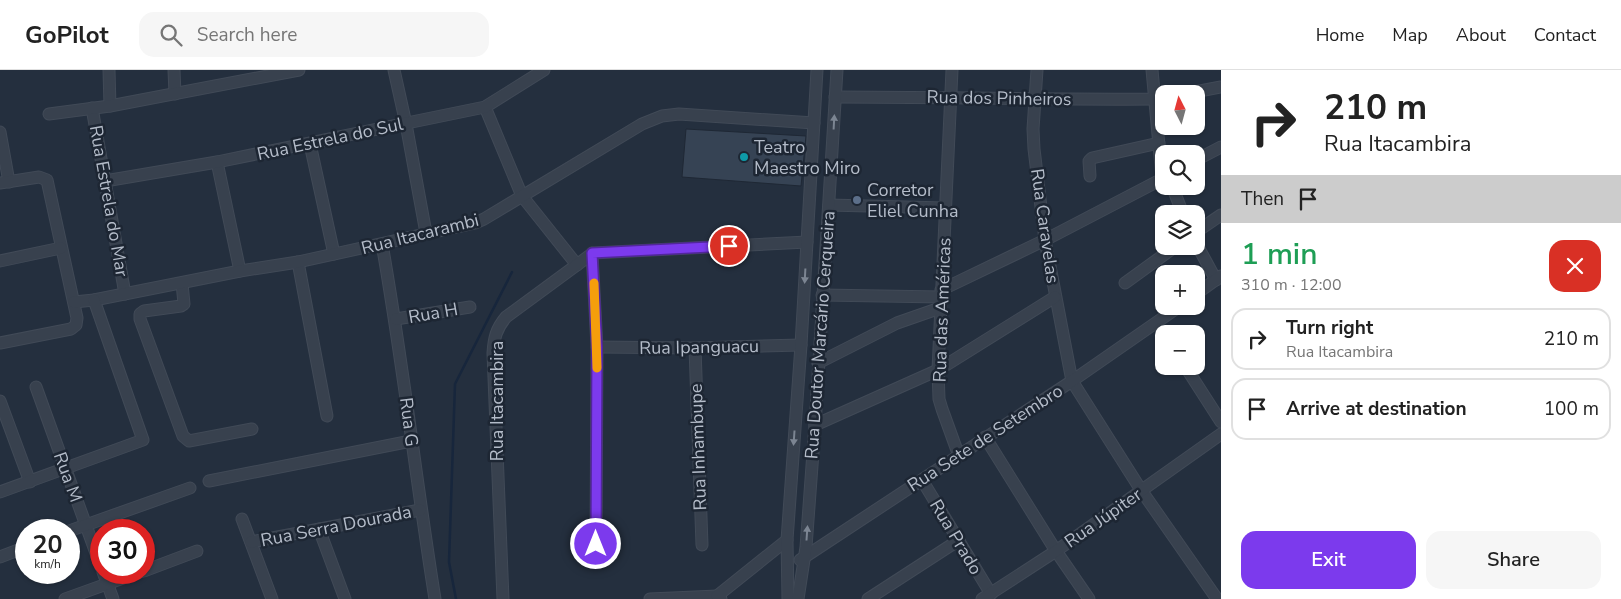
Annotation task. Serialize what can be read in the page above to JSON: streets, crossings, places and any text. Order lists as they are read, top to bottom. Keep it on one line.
{"streets":{"street":["Rua dos Pinheiros","Rua Estrela do Sul","Rua Estrela do Mar","Rua Caravelas","Rua Itacarambi","Rua das Américas","Rua H","Rua Doutor Marcário Cerqueira","Rua Ipanguacu","Rua Itacambira","Rua G","Rua Sete de Setembro","Rua Inhambupe","Rua M","Rua Júpiter","Rua Serra Dourada","Rua Prado"]},"crossings":[["Rua dos Pinheiros","Rua Caravelas"],["Rua dos Pinheiros","Rua das Américas"],["Rua dos Pinheiros","Rua Doutor Marcário Cerqueira"],["Rua Estrela do Sul","Rua Estrela do Mar"],["Rua Estrela do Mar","Rua Itacarambi"],["Rua Caravelas","Rua Sete de Setembro"],["Rua Itacarambi","Rua Doutor Marcário Cerqueira"],["Rua Itacarambi","Rua G"],["Rua das Américas","Rua Sete de Setembro"],["Rua H","Rua G"],["Rua Doutor Marcário Cerqueira","Rua Ipanguacu"],["Rua Doutor Marcário Cerqueira","Rua Sete de Setembro"],["Rua Ipanguacu","Rua Inhambupe"],["Rua G","Rua Serra Dourada"],["Rua Sete de Setembro","Rua Prado"],["Rua Júpiter","Rua Prado"]],"places":["Teatro Maestro Miro","Corretor Eliel Cunha"],"north":"top","page":{"header":"GoPilot","search":"Search here","nav":["Home","Map","About","Contact"],"turn":["210 m","Rua Itacambira"],"map_buttons":["+","−"],"then":"Then","heading":["1 min","310 m · 12:00"],"list":[{"name":"Turn right","note":"Rua Itacambira","value":"210 m"},{"name":"Arrive at destination","value":"100 m"}],"speed":"20 km/h","limit":"30","buttons":["Exit","Share"]}}
